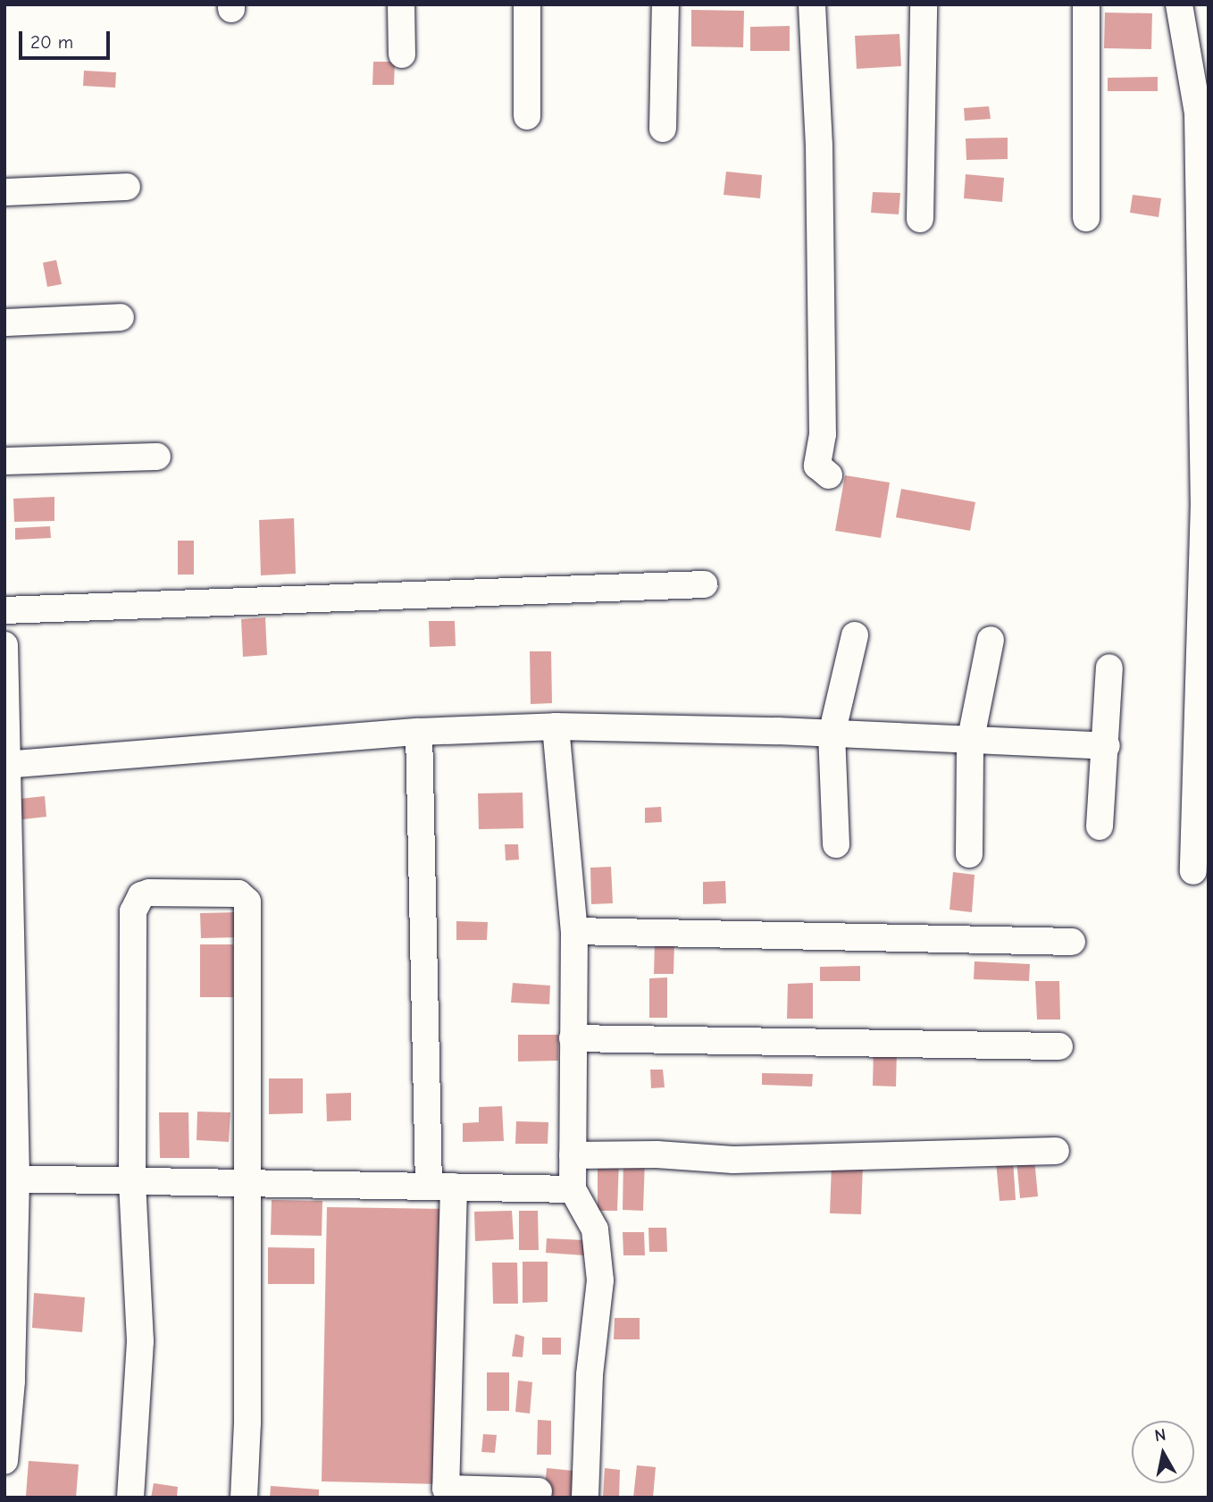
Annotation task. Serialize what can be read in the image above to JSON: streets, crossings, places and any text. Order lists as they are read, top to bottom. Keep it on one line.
{"scale_bar":"20 m","north":"top"}
